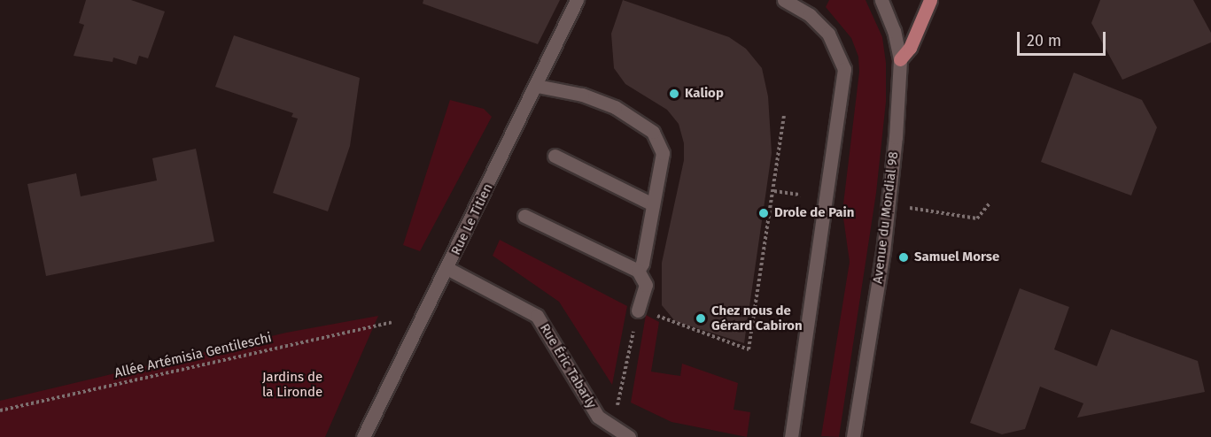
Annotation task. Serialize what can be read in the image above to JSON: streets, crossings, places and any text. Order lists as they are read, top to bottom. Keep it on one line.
{"streets":{"main road":["Avenue du Mondial 98","Rue Le Titien","Rue Éric Tabarly"],"path":["Allée Artémisia Gentileschi"]},"crossings":[["Rue Le Titien","Rue Éric Tabarly"]],"parks":["Jardins de la Lironde"],"places":["Kaliop","Drole de Pain","Samuel Morse","Chez nous de Gérard Cabiron"],"scale_bar":"20 m"}
